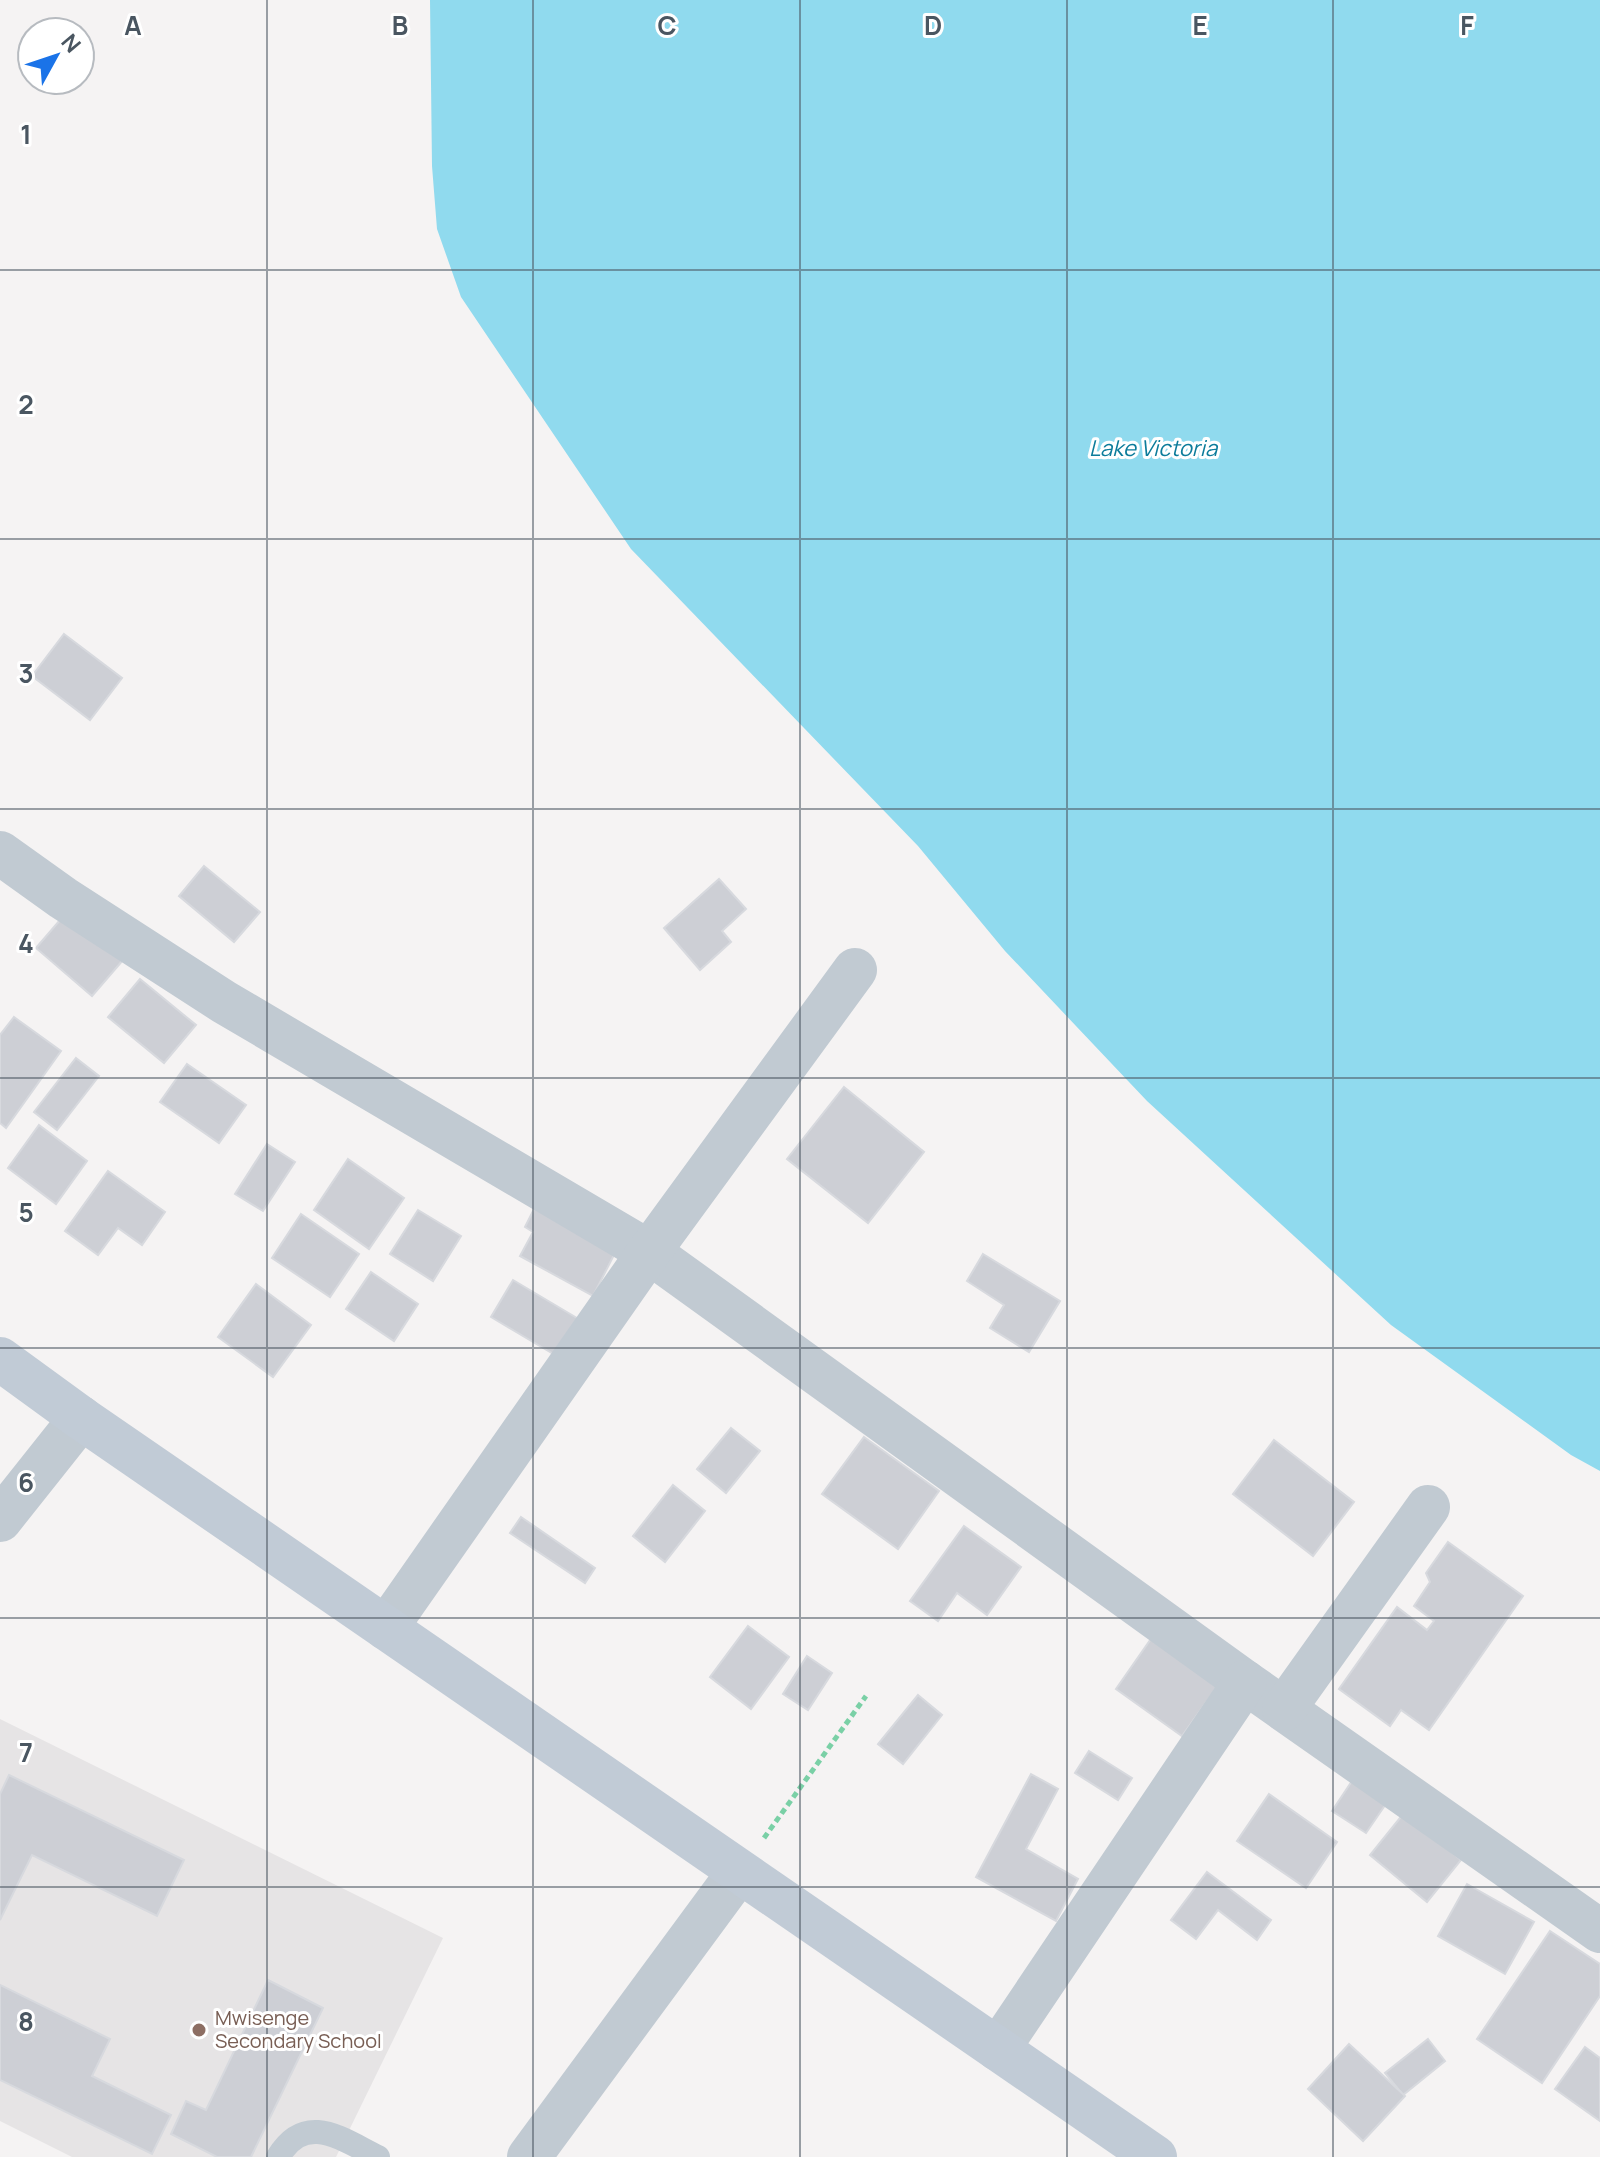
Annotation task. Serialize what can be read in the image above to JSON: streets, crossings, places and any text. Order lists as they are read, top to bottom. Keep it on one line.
{"water":["Lake Victoria"],"places":["Mwisenge Secondary School"],"north":"top right","grid":{"columns":["A","B","C","D","E","F"],"rows":["1","2","3","4","5","6","7","8"]}}
